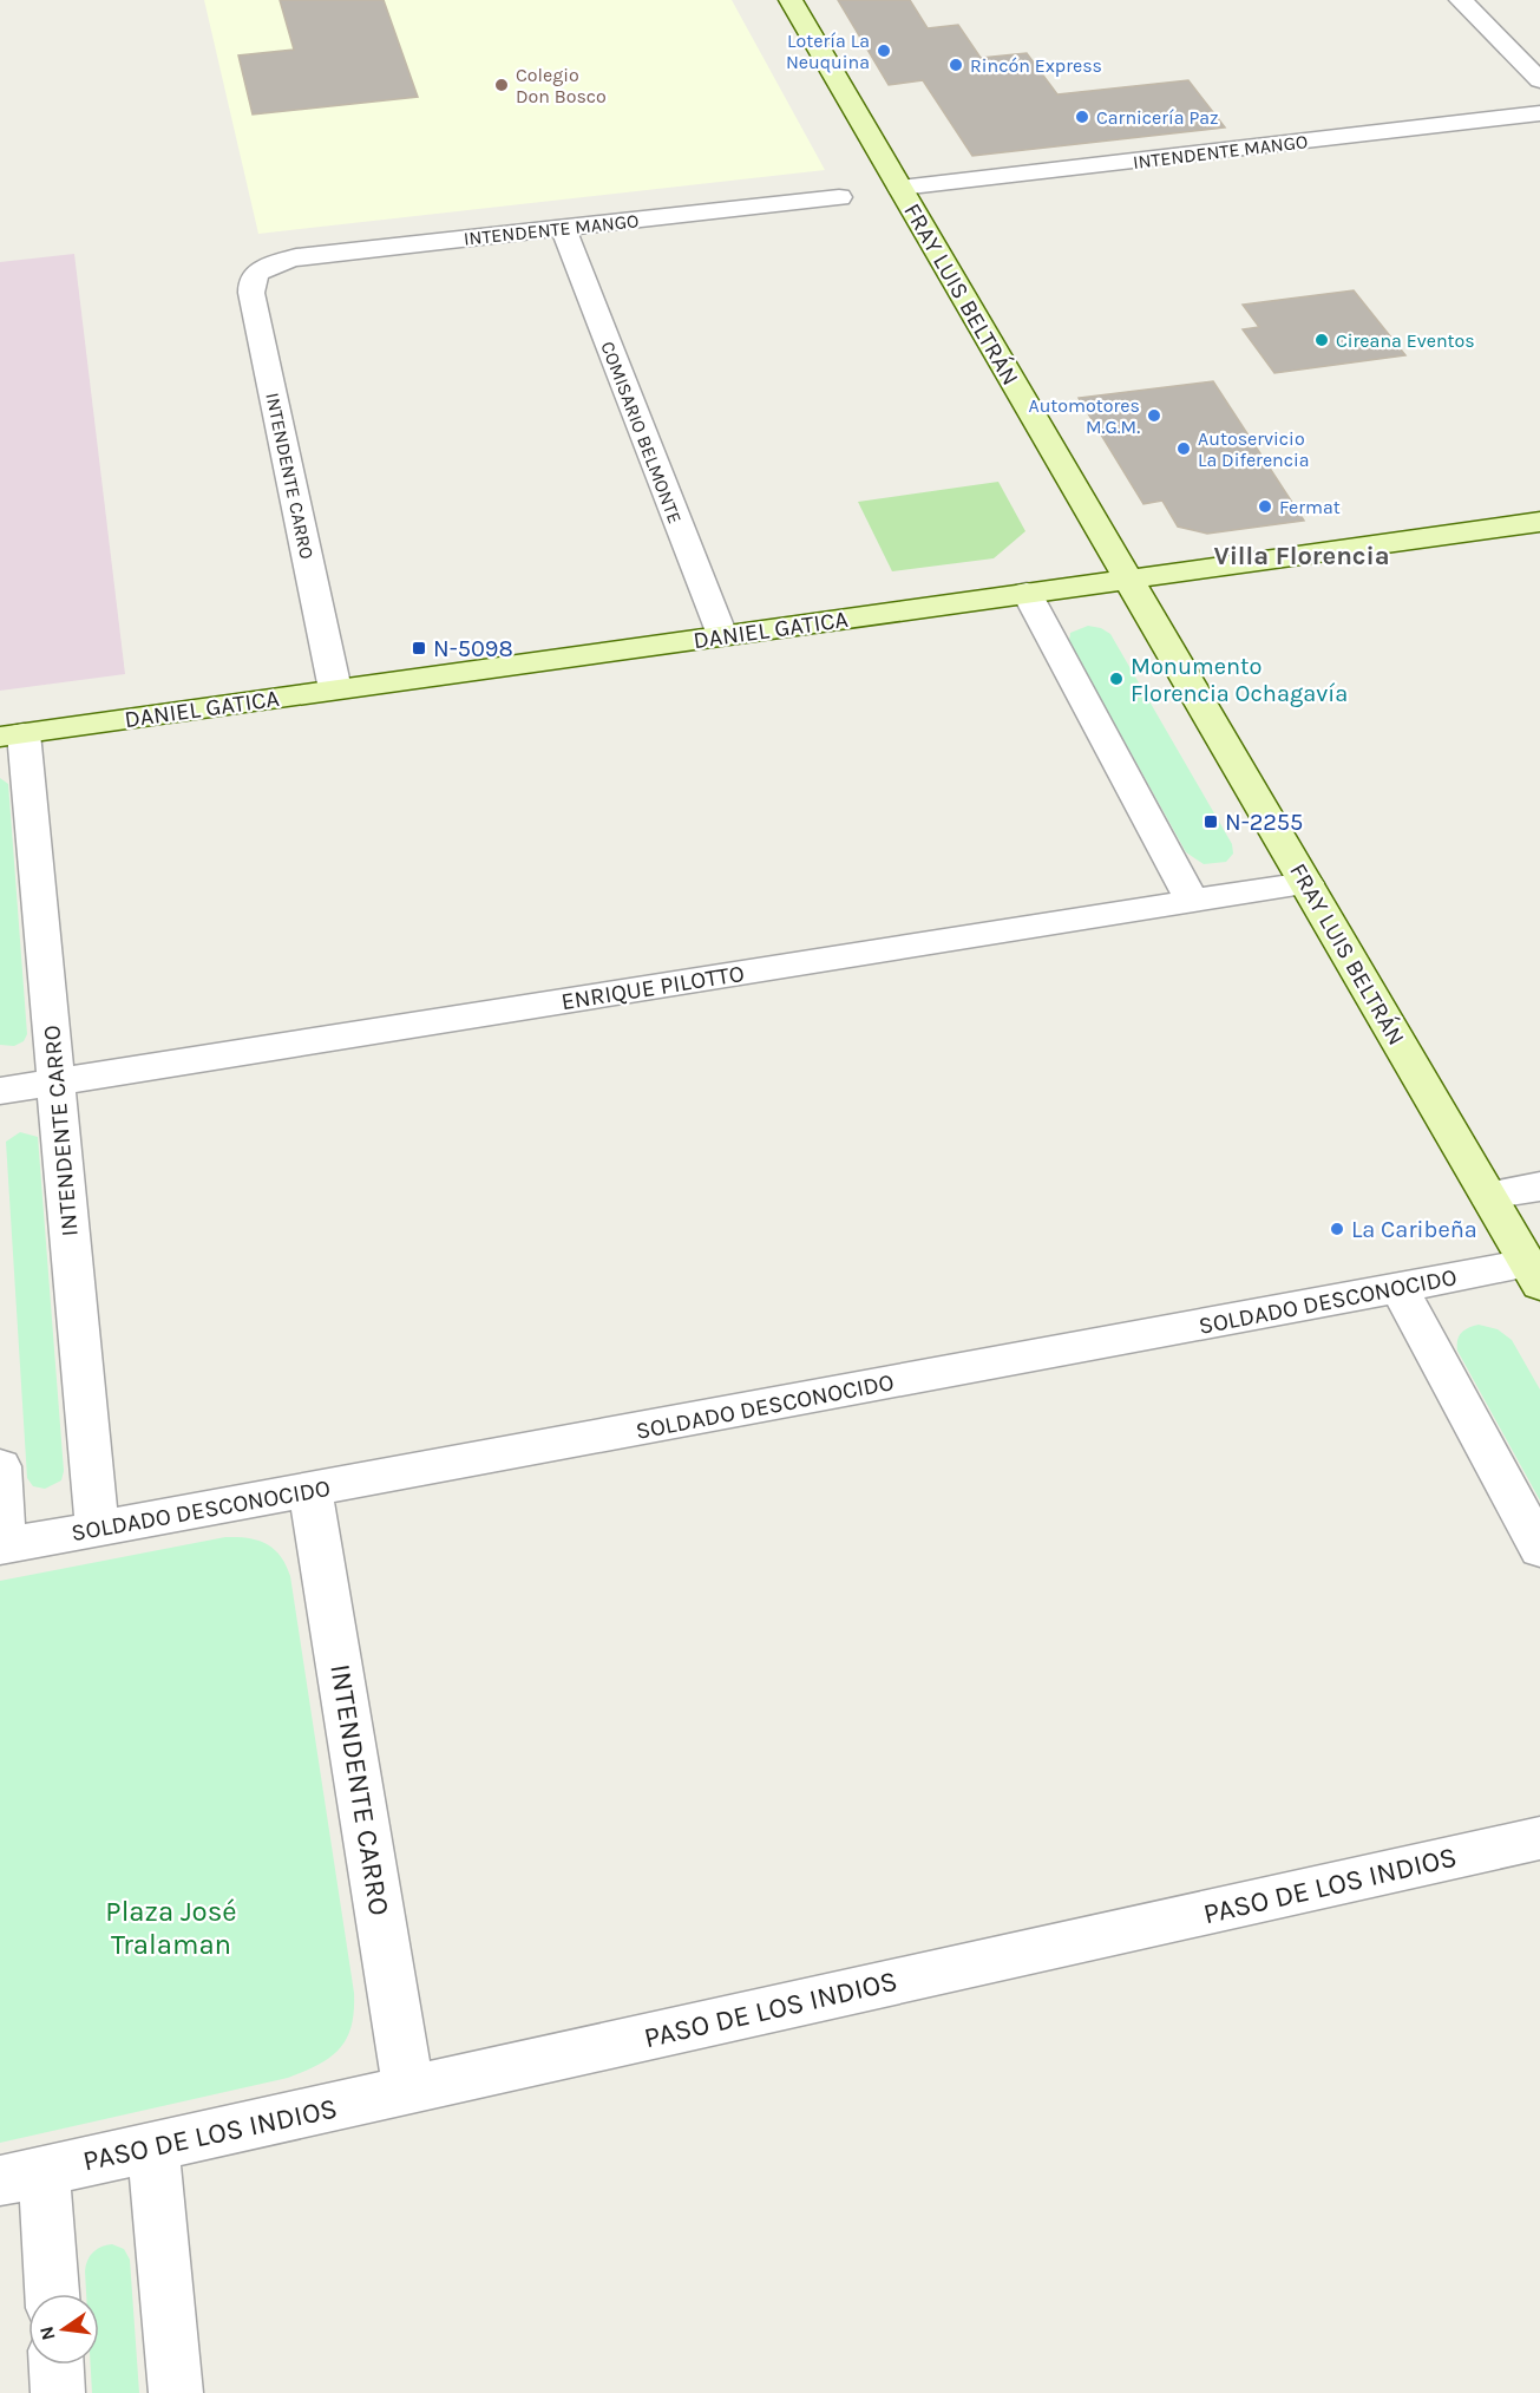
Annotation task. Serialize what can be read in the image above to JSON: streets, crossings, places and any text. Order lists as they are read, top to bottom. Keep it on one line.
{"streets":{"street":["INTENDENTE MANGO","FRAY LUIS BELTRÁN","COMISARIO BELMONTE","INTENDENTE CARRO","DANIEL GATICA","ENRIQUE PILOTTO","SOLDADO DESCONOCIDO","PASO DE LOS INDIOS"]},"crossings":[["INTENDENTE MANGO","FRAY LUIS BELTRÁN"],["INTENDENTE MANGO","COMISARIO BELMONTE"],["INTENDENTE MANGO","INTENDENTE CARRO"],["FRAY LUIS BELTRÁN","DANIEL GATICA"],["FRAY LUIS BELTRÁN","ENRIQUE PILOTTO"],["FRAY LUIS BELTRÁN","SOLDADO DESCONOCIDO"],["COMISARIO BELMONTE","DANIEL GATICA"],["INTENDENTE CARRO","DANIEL GATICA"],["INTENDENTE CARRO","ENRIQUE PILOTTO"],["INTENDENTE CARRO","SOLDADO DESCONOCIDO"],["INTENDENTE CARRO","PASO DE LOS INDIOS"]],"districts":["Villa Florencia"],"parks":["Plaza José Tralaman"],"places":{"other":["Lotería La Neuquina","Rincón Express","Colegio Don Bosco","Carnicería Paz","Cireana Eventos","Automotores M.G.M.","Autoservicio La Diferencia","Fermat","Monumento Florencia Ochagavía","La Caribeña"],"transit":["N-5098","N-2255"]},"north":"left"}
